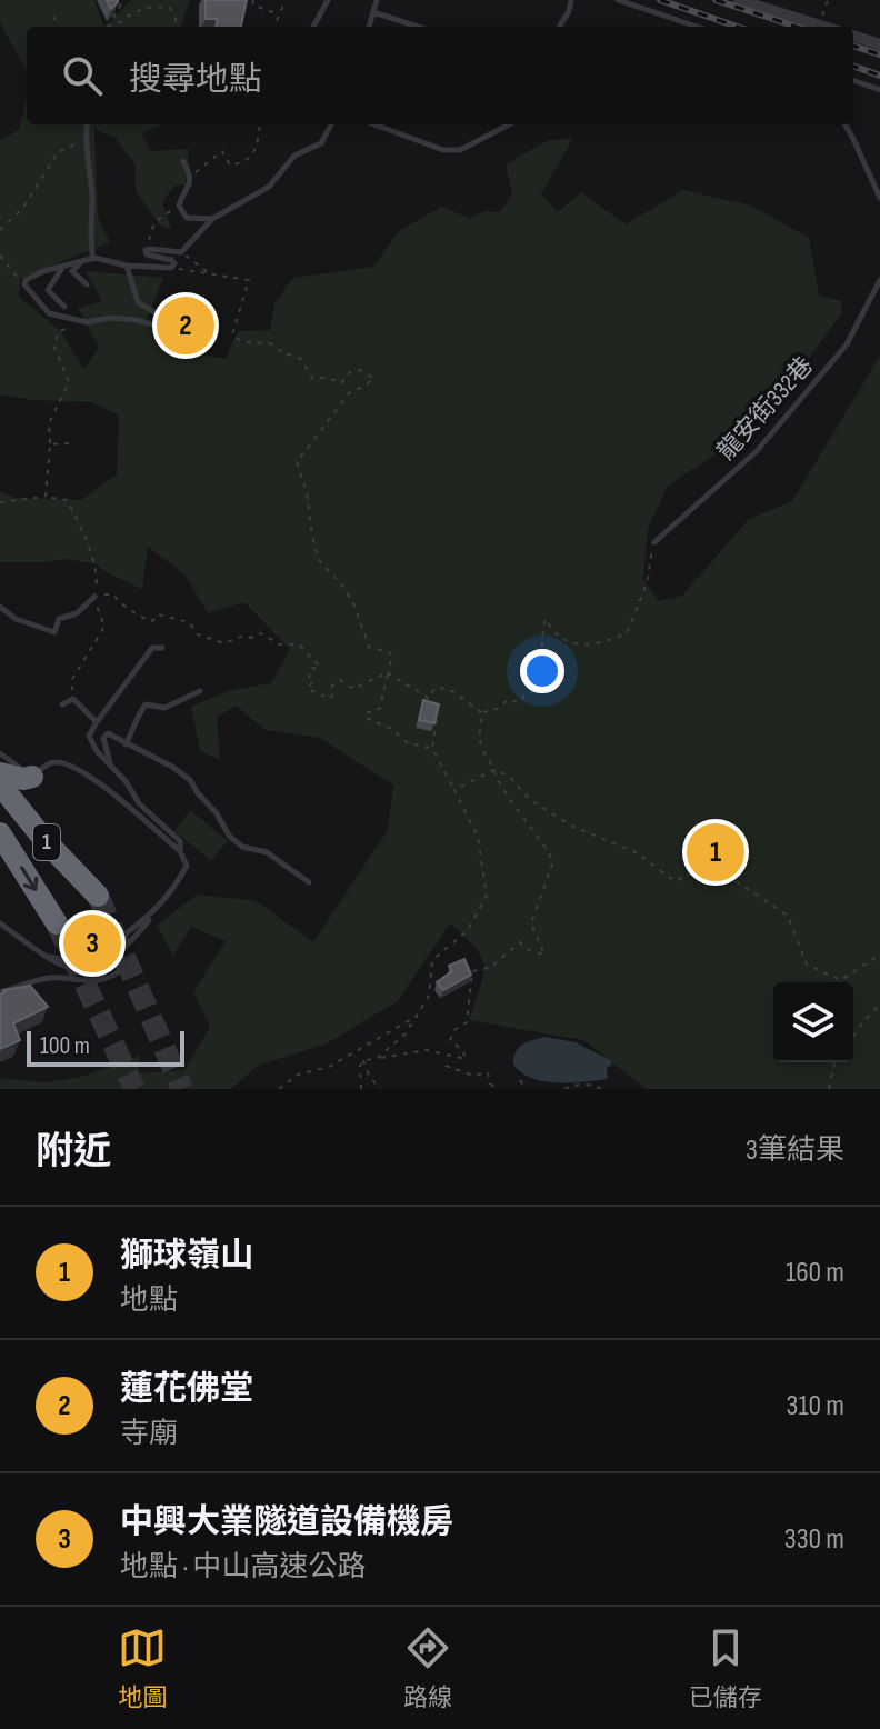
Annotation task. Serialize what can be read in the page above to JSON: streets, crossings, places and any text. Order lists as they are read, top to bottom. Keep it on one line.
{"streets":{"highway":["1"],"lane":["龍安街332巷"]},"scale_bar":"100 m","page":{"search":"搜尋地點","pins":["2","1","3"],"scale":"100 m","heading":["附近","3筆結果"],"list":[{"mark":"1","name":"獅球嶺山","note":"地點","value":"160 m"},{"mark":"2","name":"蓮花佛堂","note":"寺廟","value":"310 m"},{"mark":"3","name":"中興大業隧道設備機房","note":"地點 · 中山高速公路","value":"330 m"}],"nav":["地圖","路線","已儲存"]}}
